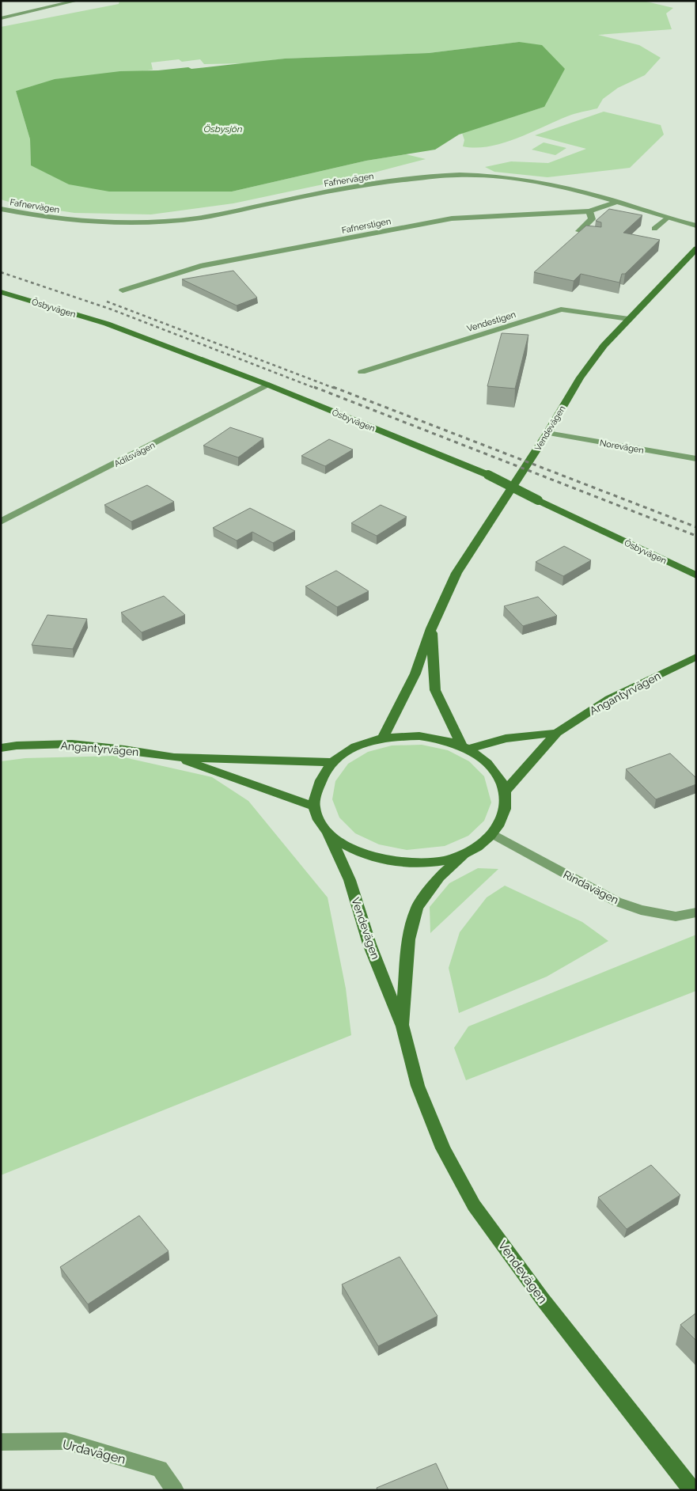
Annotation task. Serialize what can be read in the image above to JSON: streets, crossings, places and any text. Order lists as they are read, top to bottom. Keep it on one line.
{"streets":{"street":["Fafnervägen","Fafnerstigen","Ösbyvägen","Vendestigen","Vendevägen","Norevägen","Adilsvägen","Angantyrvägen","Rindavägen","Urdavägen"]},"crossings":[["Fafnervägen","Fafnerstigen"],["Ösbyvägen","Adilsvägen"],["Vendestigen","Vendevägen"],["Vendevägen","Norevägen"],["Vendevägen","Angantyrvägen"]],"water":["Ösbysjön"]}
